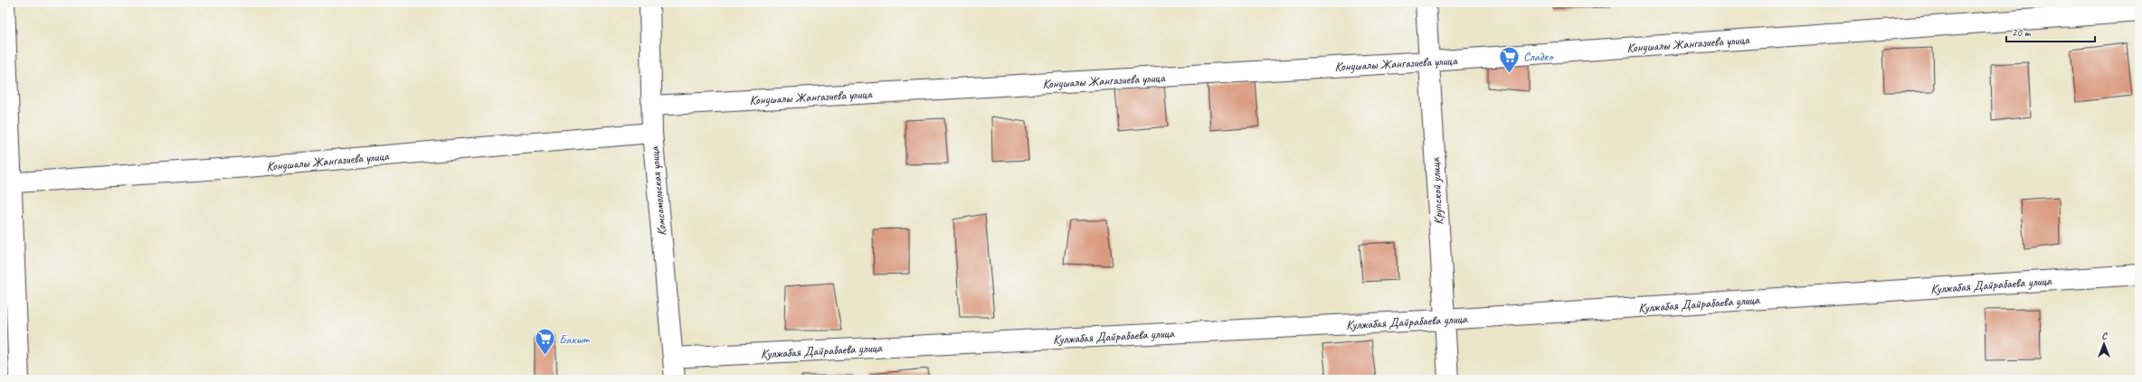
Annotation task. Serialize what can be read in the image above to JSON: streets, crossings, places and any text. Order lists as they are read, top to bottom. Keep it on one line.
{"streets":{"street":["Конушалы Жангазиева улица","Комсомольская улица","Крупской улица","Кулжабая Дайрабаева улица"]},"crossings":[["Конушалы Жангазиева улица","Комсомольская улица"],["Конушалы Жангазиева улица","Крупской улица"],["Комсомольская улица","Кулжабая Дайрабаева улица"],["Крупской улица","Кулжабая Дайрабаева улица"]],"places":{"supermarket":["Сладко","Бакыт"]},"scale_bar":"20 m","north":"top"}
